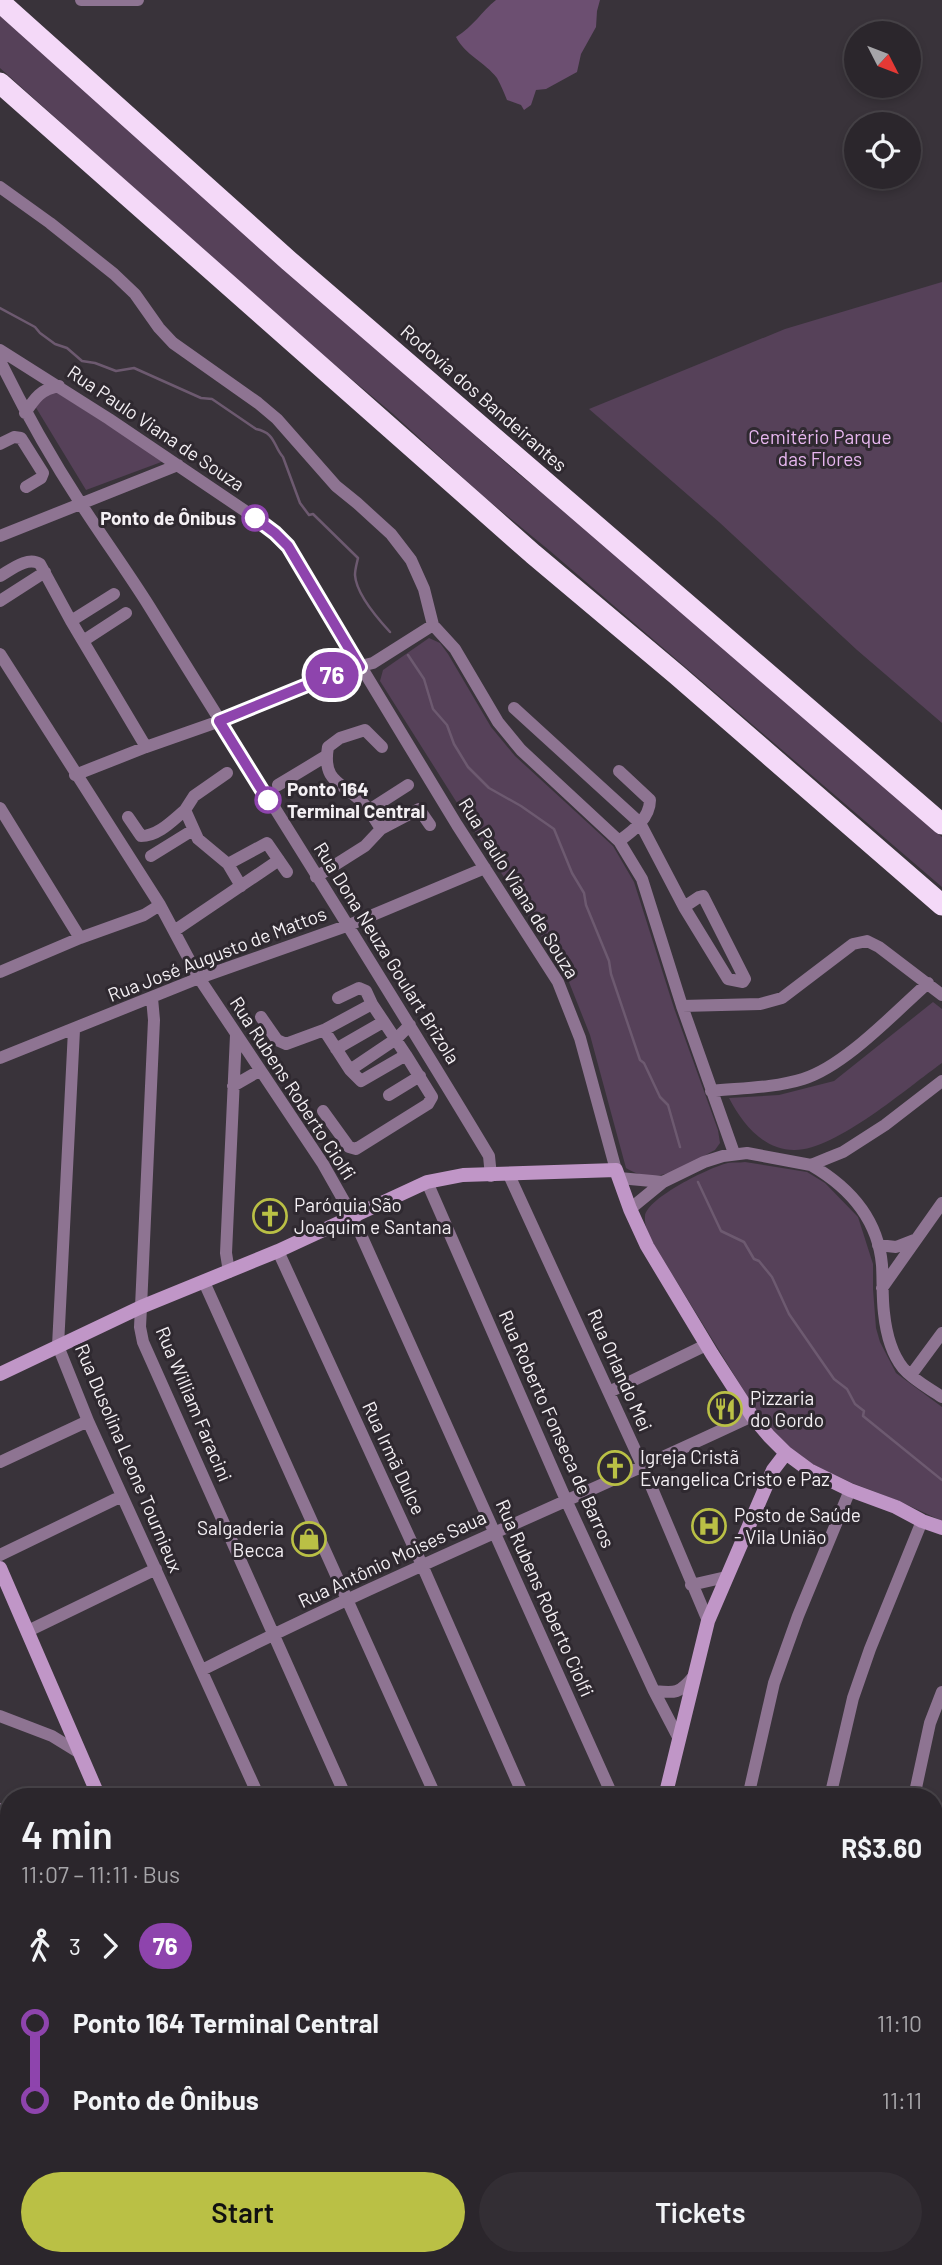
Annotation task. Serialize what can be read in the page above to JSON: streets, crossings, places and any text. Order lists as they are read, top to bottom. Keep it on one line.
{"streets":{"highway":["Rodovia dos Bandeirantes"],"street":["Rua Paulo Viana de Souza","Rua Dona Neuza Goulart Brizola","Rua José Augusto de Mattos","Rua Rubens Roberto Ciolfi","Rua Orlando Mei","Rua William Faracini","Rua Roberto Fonseca de Barros","Rua Dusolina Leone Tournieux","Rua Irmã Dulce","Rua Antônio Moises Saua"]},"crossings":[["Rua Paulo Viana de Souza","Rua José Augusto de Mattos"],["Rua Paulo Viana de Souza","Rua Antônio Moises Saua"],["Rua Dona Neuza Goulart Brizola","Rua José Augusto de Mattos"],["Rua José Augusto de Mattos","Rua Rubens Roberto Ciolfi"],["Rua José Augusto de Mattos","Rua William Faracini"],["Rua José Augusto de Mattos","Rua Dusolina Leone Tournieux"],["Rua Rubens Roberto Ciolfi","Rua Antônio Moises Saua"],["Rua Orlando Mei","Rua Antônio Moises Saua"],["Rua William Faracini","Rua Antônio Moises Saua"],["Rua Roberto Fonseca de Barros","Rua Antônio Moises Saua"],["Rua Dusolina Leone Tournieux","Rua Antônio Moises Saua"],["Rua Irmã Dulce","Rua Antônio Moises Saua"]],"parks":["Cemitério Parque das Flores"],"places":{"other":["Ponto de Ônibus","Ponto 164 Terminal Central"],"church":["Paróquia São Joaquim e Santana","Igreja Cristã Evangelica Cristo e Paz"],"restaurant":["Pizzaria do Gordo"],"hospital":["Posto de Saúde - Vila União"],"shop":["Salgaderia Becca"]},"lines":["bus line 76"],"north":"bottom right","page":{"on_map":"76","heading":["4 min","11:07 – 11:11 · Bus","R$3.60"],"legs":["3","76"],"list":[{"name":"Ponto 164 Terminal Central","value":"11:10"},{"name":"Ponto de Ônibus","value":"11:11"}],"buttons":["Start","Tickets"]}}
